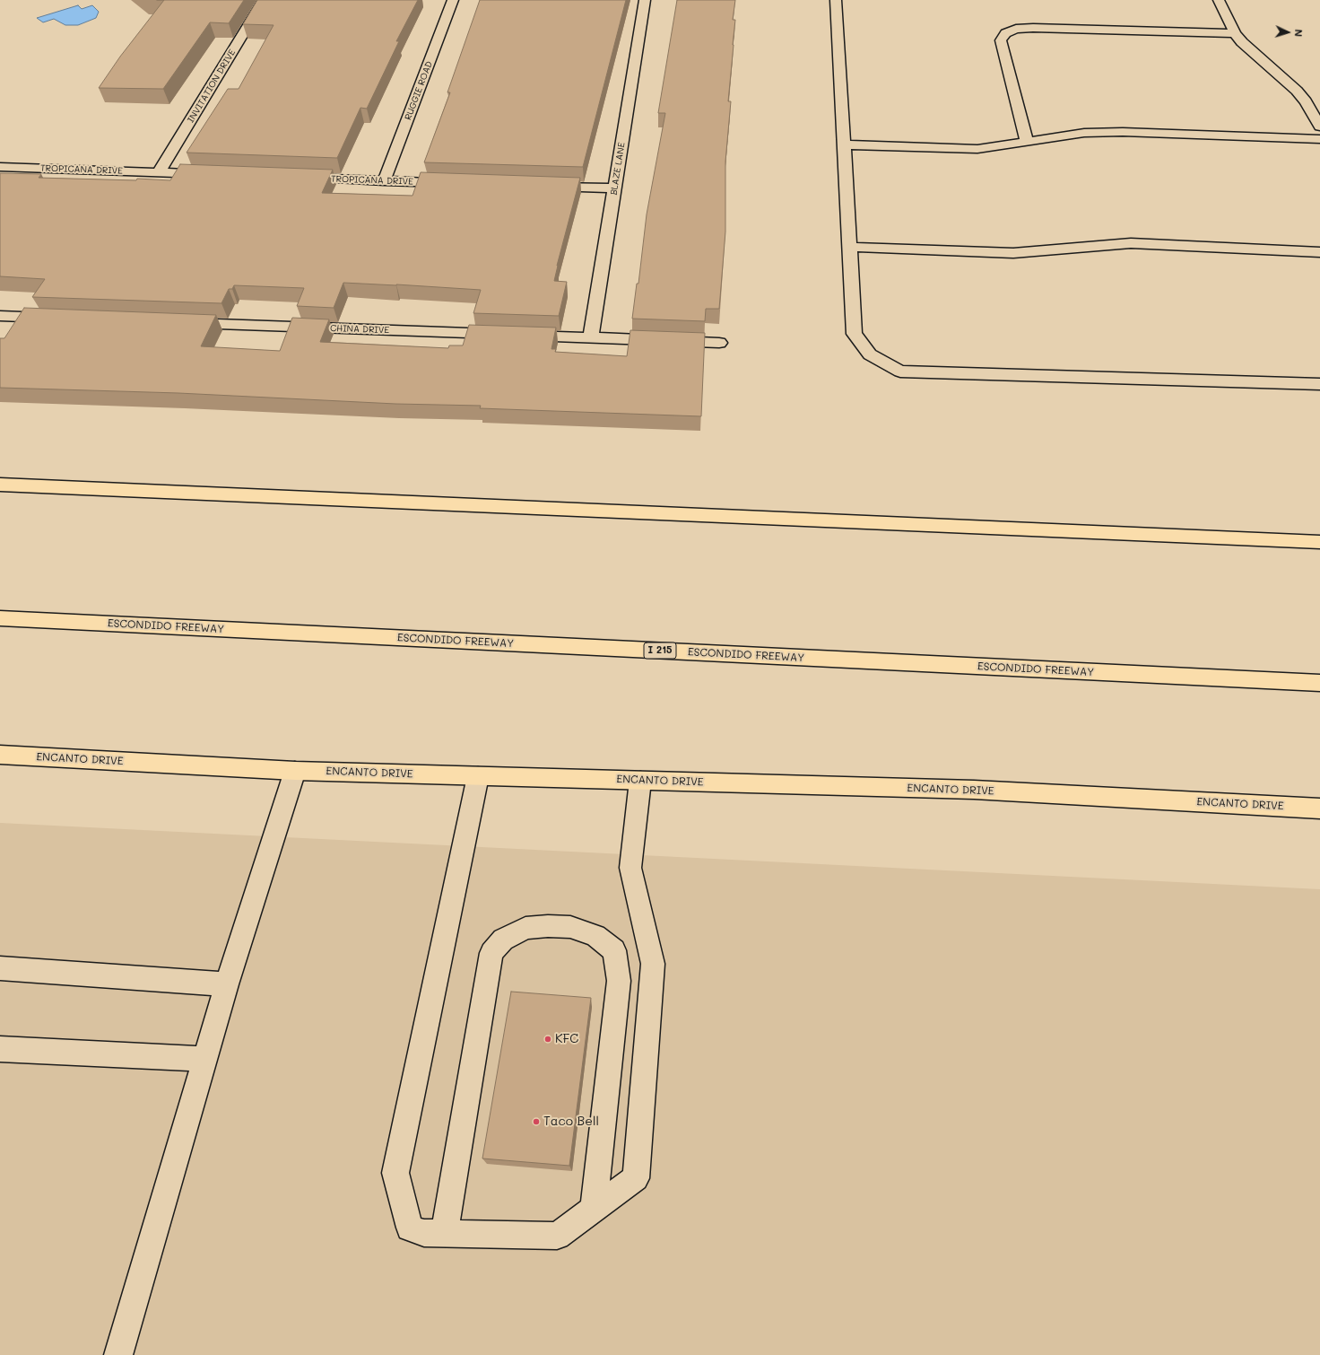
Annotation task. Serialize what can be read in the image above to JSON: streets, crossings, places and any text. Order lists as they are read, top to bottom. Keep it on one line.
{"streets":{"main road":["ESCONDIDO FREEWAY","I 215","ENCANTO DRIVE"],"street":["INVITATION DRIVE","RUGGIE ROAD","BLAZE LANE","TROPICANA DRIVE","CHINA DRIVE"]},"crossings":[["INVITATION DRIVE","TROPICANA DRIVE"],["RUGGIE ROAD","TROPICANA DRIVE"],["BLAZE LANE","CHINA DRIVE"]],"places":["KFC","Taco Bell"],"north":"right"}
